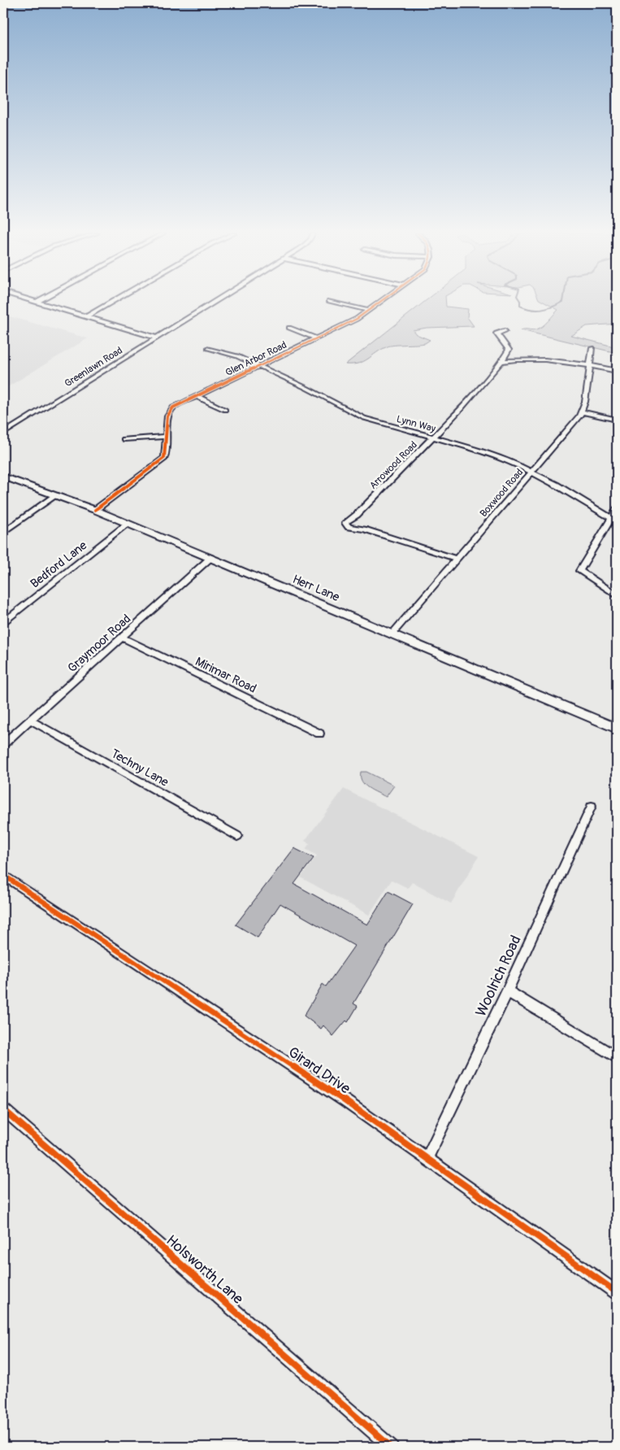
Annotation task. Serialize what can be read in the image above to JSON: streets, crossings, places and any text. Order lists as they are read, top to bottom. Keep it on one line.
{"streets":{"main road":["Herr Lane"],"street":["Glen Arbor Road","Greenlawn Road","Lynn Way","Arrowood Road","Boxwood Road","Bedford Lane","Graymoor Road","Mirimar Road","Techny Lane","Woolrich Road","Girard Drive","Holsworth Lane"]},"crossings":[["Glen Arbor Road","Lynn Way"],["Glen Arbor Road","Herr Lane"],["Lynn Way","Arrowood Road"],["Lynn Way","Boxwood Road"],["Arrowood Road","Boxwood Road"],["Boxwood Road","Herr Lane"],["Bedford Lane","Herr Lane"],["Herr Lane","Graymoor Road"],["Graymoor Road","Mirimar Road"],["Graymoor Road","Techny Lane"],["Woolrich Road","Girard Drive"]]}
